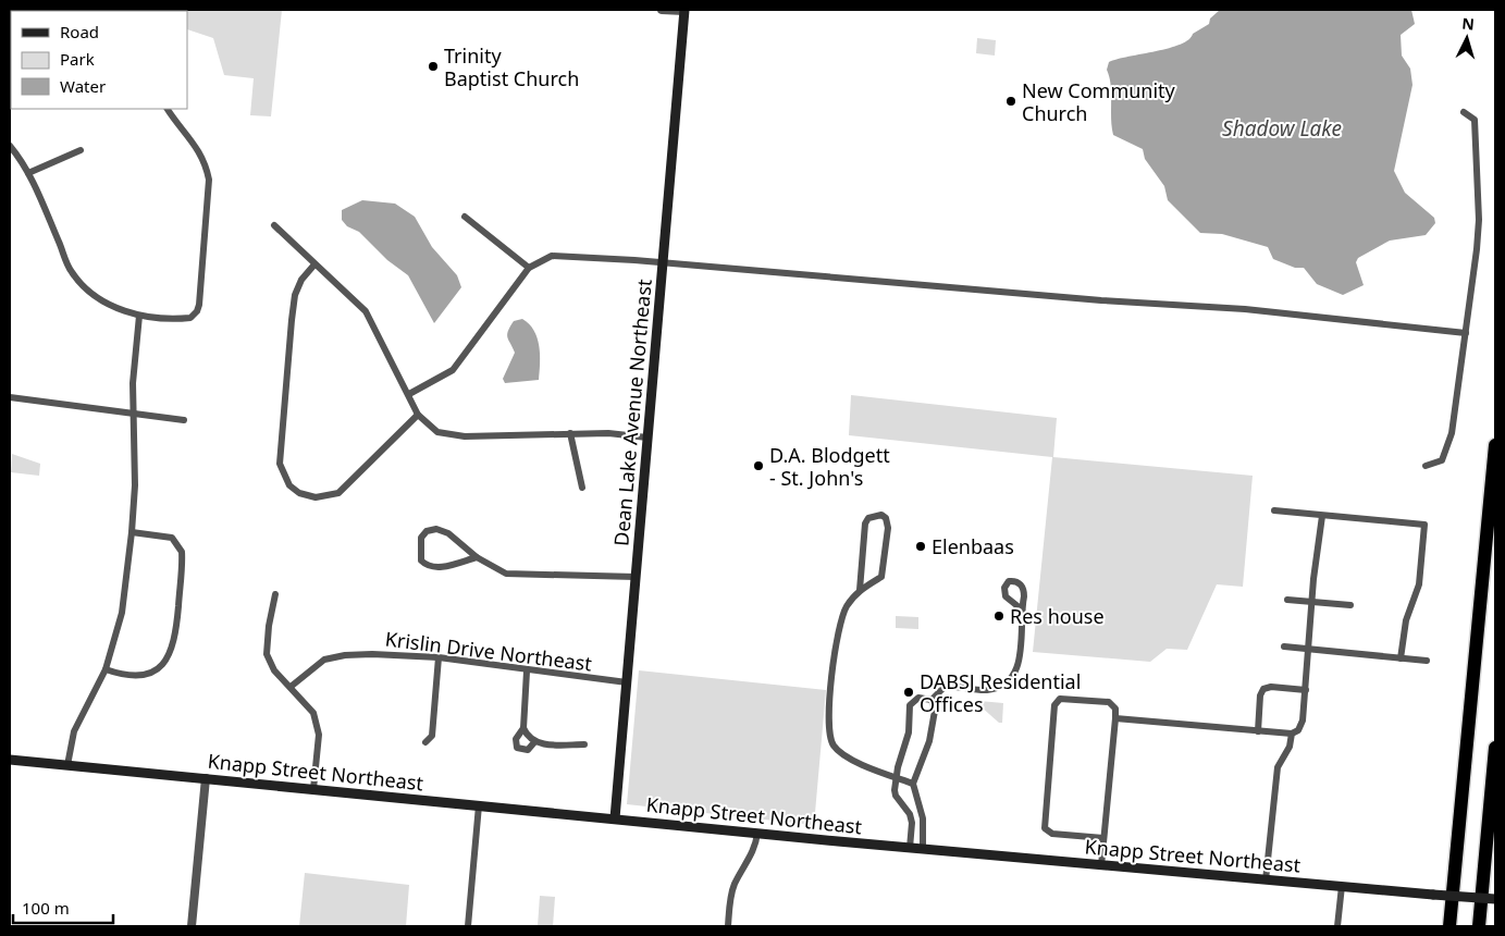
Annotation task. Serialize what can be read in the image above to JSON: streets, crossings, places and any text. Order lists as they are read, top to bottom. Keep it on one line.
{"streets":{"main road":["Dean Lake Avenue Northeast","Knapp Street Northeast"],"street":["Krislin Drive Northeast"]},"crossings":[["Dean Lake Avenue Northeast","Krislin Drive Northeast"],["Dean Lake Avenue Northeast","Knapp Street Northeast"]],"water":["Shadow Lake"],"places":["Trinity Baptist Church","New Community Church","D.A. Blodgett - St. John's","Elenbaas","Res house","DABSJ Residential Offices"],"legend":["Road","Park","Water"],"scale_bar":"100 m","north":"top"}
